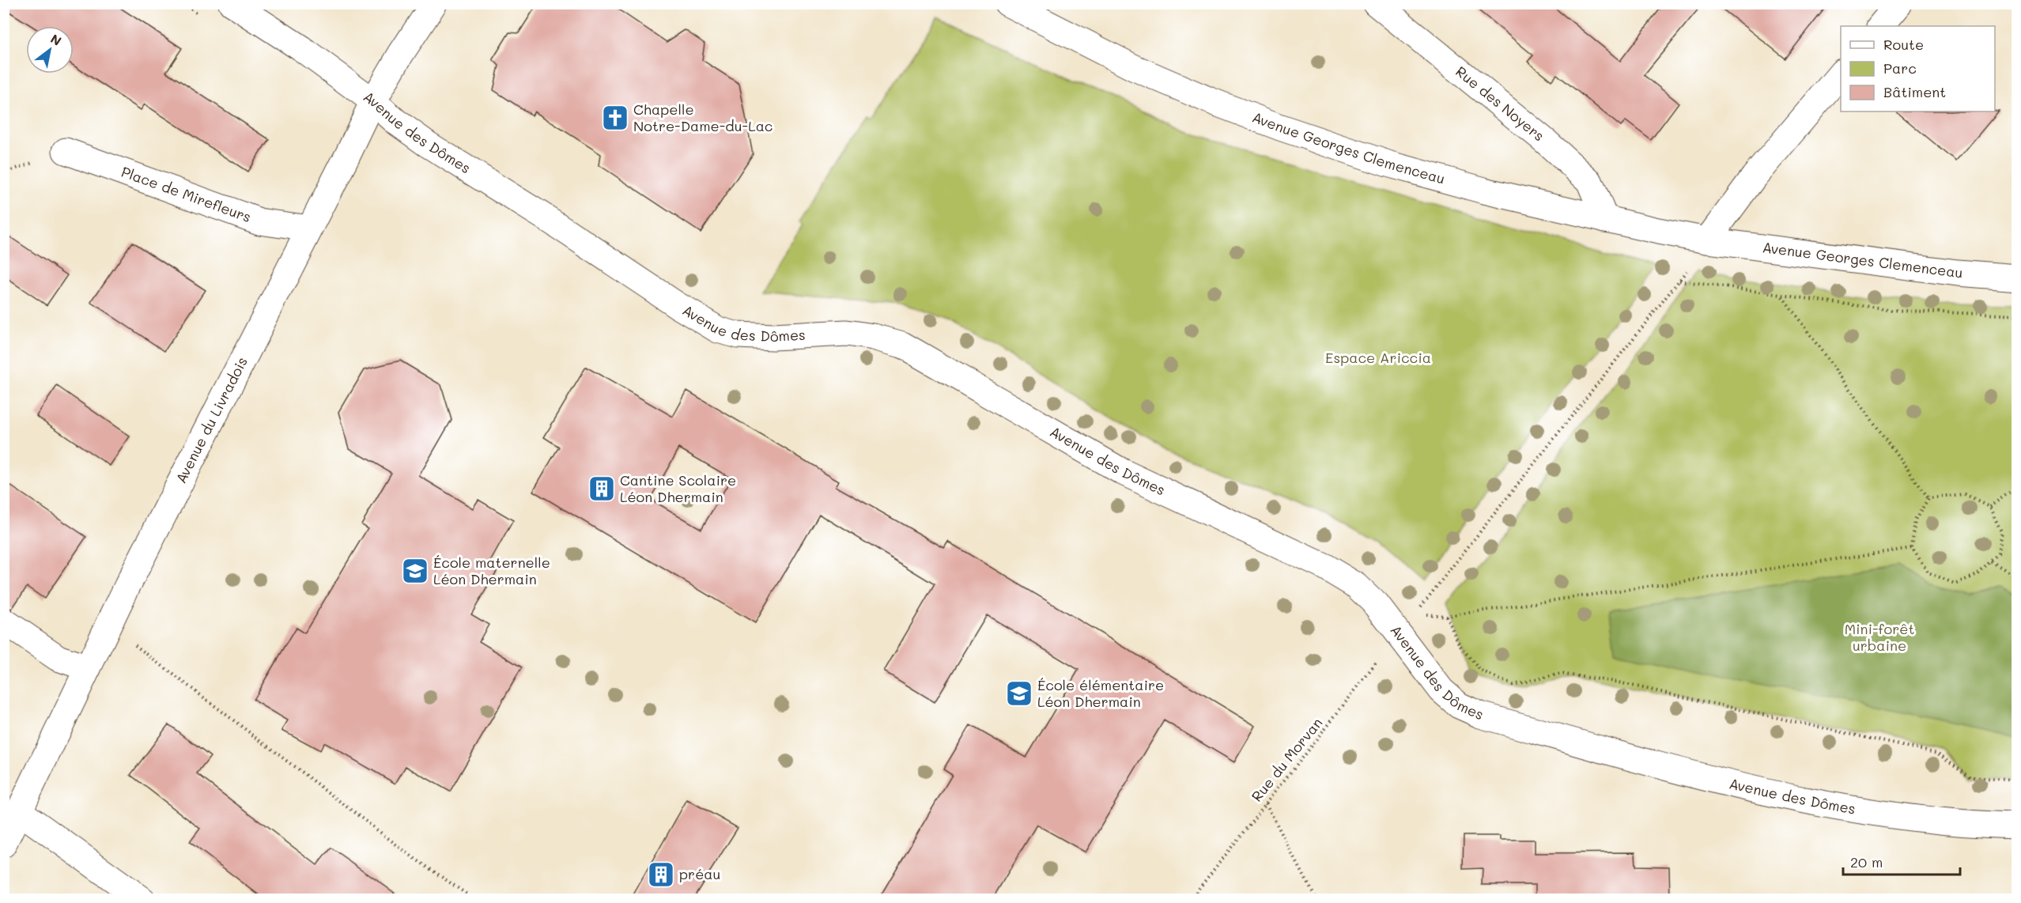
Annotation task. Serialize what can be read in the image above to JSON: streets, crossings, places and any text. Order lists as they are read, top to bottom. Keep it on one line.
{"streets":{"street":["Rue des Noyers","Avenue des Dômes","Avenue Georges Clemenceau","Place de Mirefleurs","Avenue du Livradois"],"path":["Rue du Morvan"]},"crossings":[["Rue des Noyers","Avenue Georges Clemenceau"],["Avenue des Dômes","Avenue du Livradois"],["Avenue des Dômes","Rue du Morvan"],["Avenue Georges Clemenceau","Rue du Morvan"],["Place de Mirefleurs","Avenue du Livradois"]],"parks":["Espace Ariccia","Mini-forêt urbaine"],"places":{"church":["Chapelle Notre-Dame-du-Lac"],"building":["Cantine Scolaire Léon Dhermain","préau"],"school or university":["École maternelle Léon Dhermain","École élémentaire Léon Dhermain"]},"legend":["Route","Parc","Bâtiment"],"scale_bar":"20 m","north":"top right"}
